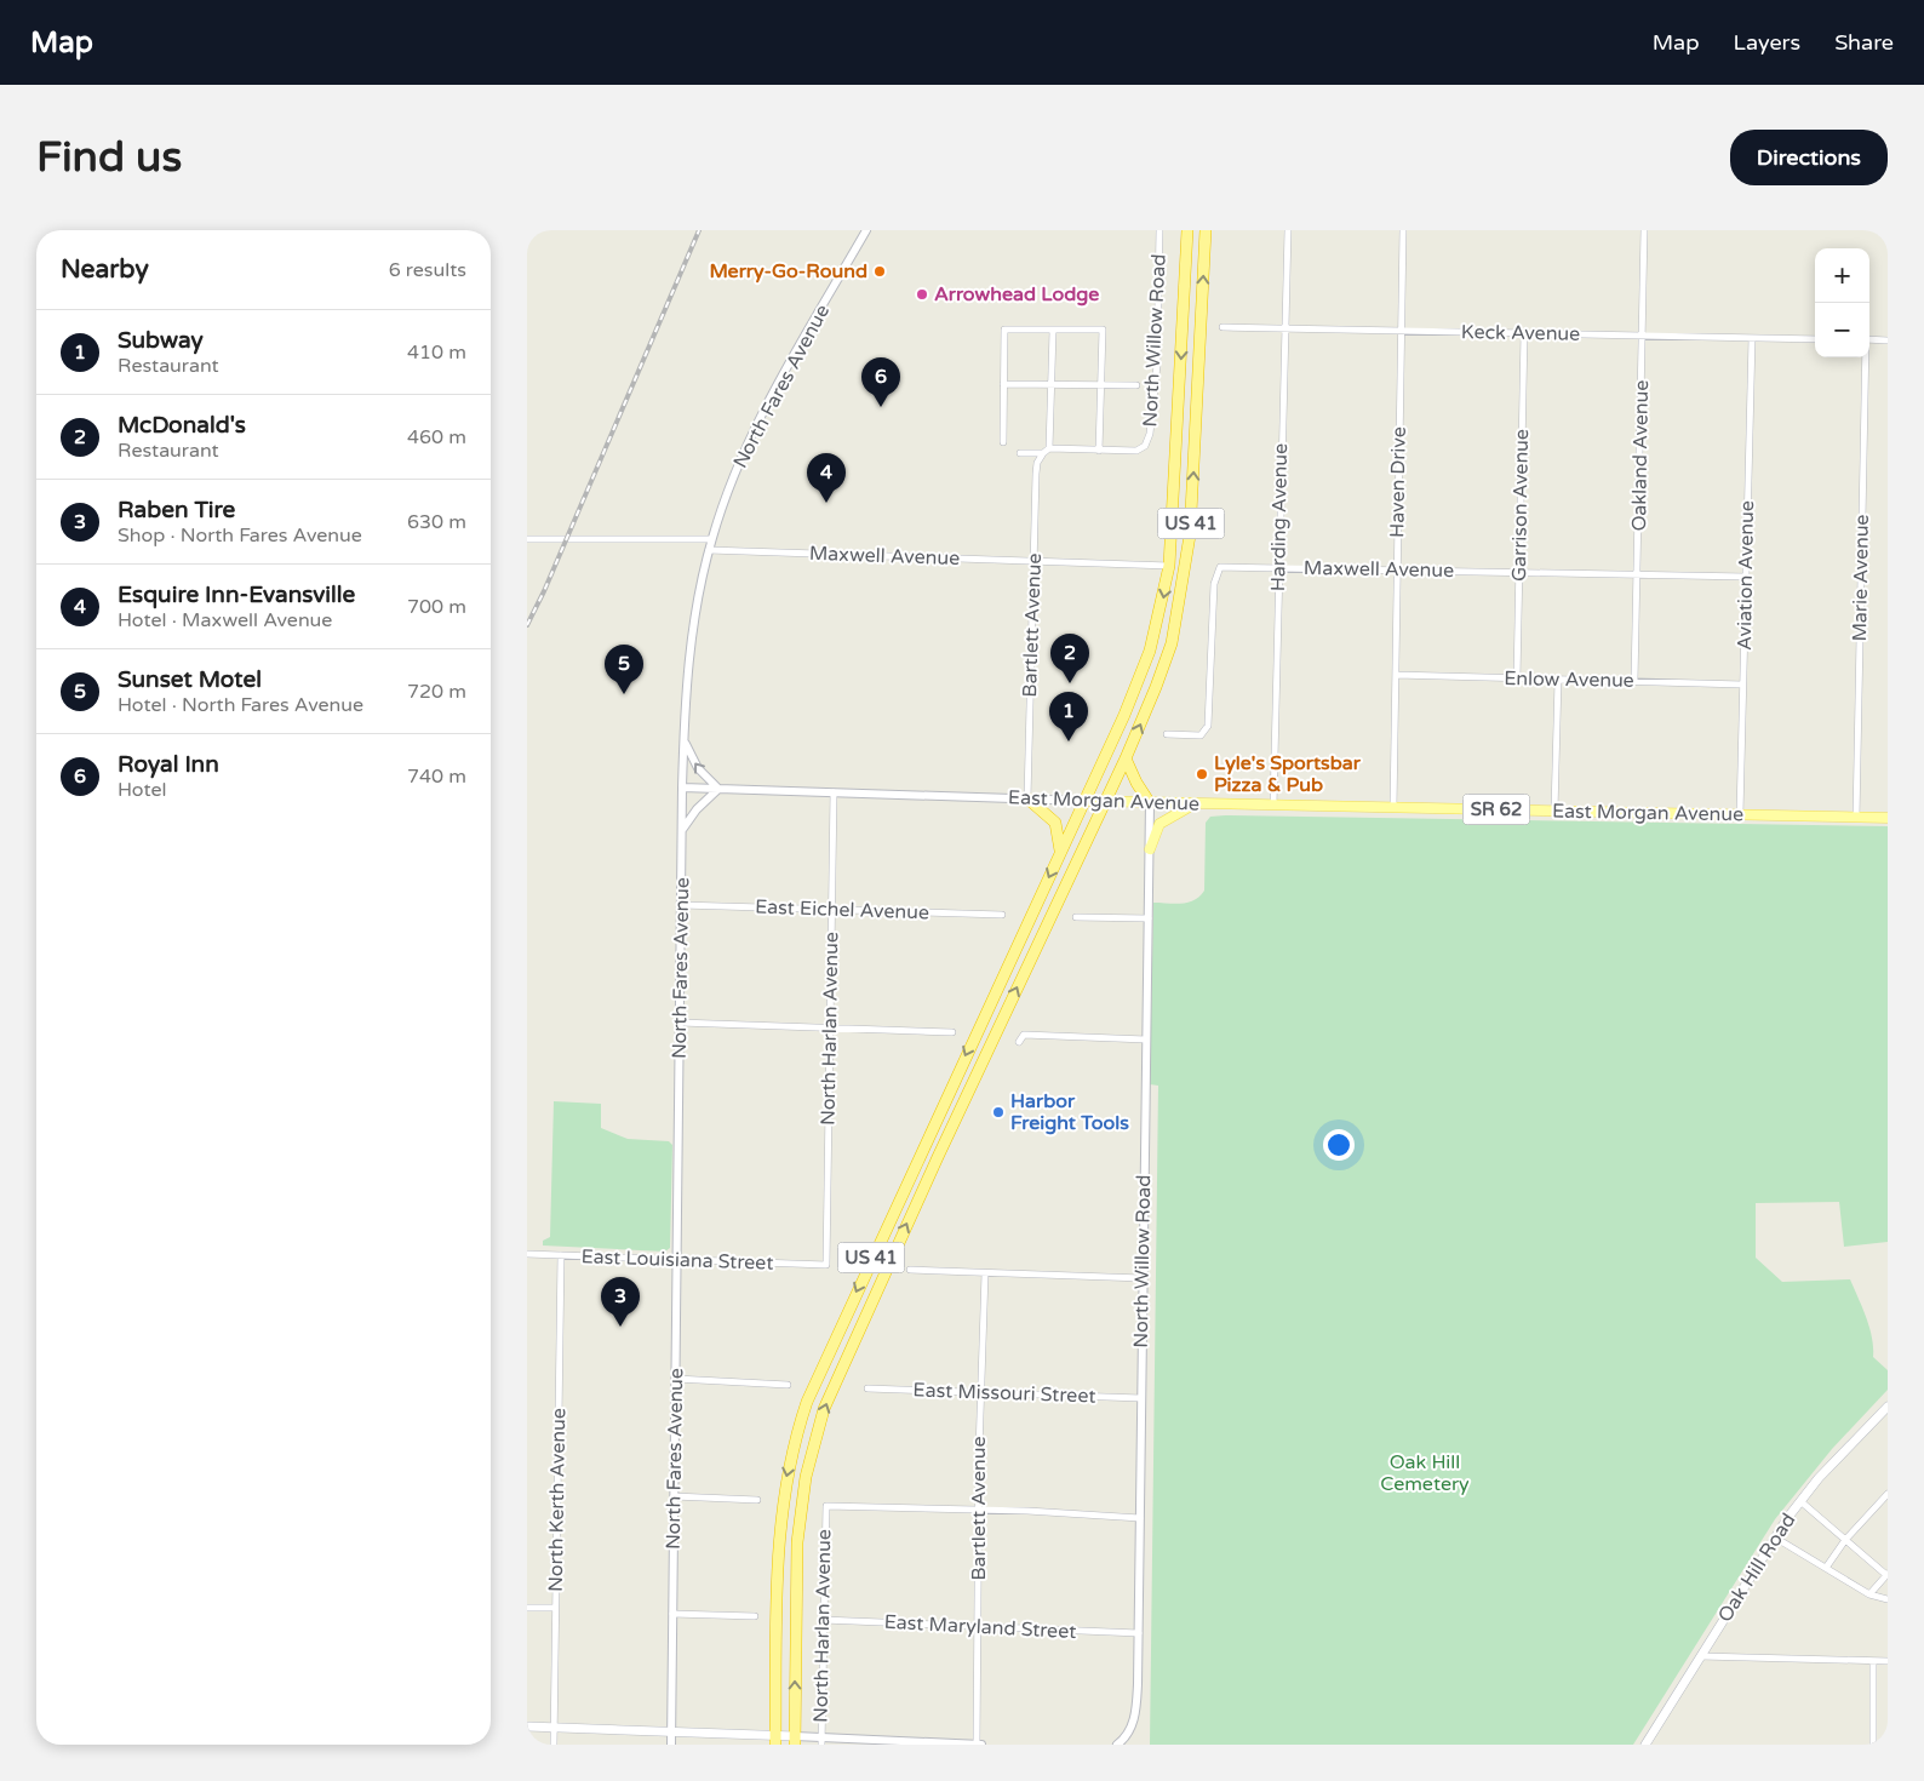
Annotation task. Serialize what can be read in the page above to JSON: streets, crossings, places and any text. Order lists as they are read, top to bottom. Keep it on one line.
{"streets":{"highway":["US 41"],"main road":["East Morgan Avenue","SR 62","Oak Hill Road"],"street":["Keck Avenue","North Willow Road","North Fares Avenue","Oakland Avenue","Haven Drive","Garrison Avenue","Harding Avenue","Maxwell Avenue","Aviation Avenue","Marie Avenue","Bartlett Avenue","Enlow Avenue","East Eichel Avenue","North Harlan Avenue","East Louisiana Street","East Missouri Street","North Kerth Avenue","East Maryland Street"]},"crossings":[["Keck Avenue","Oakland Avenue"],["Keck Avenue","Haven Drive"],["Keck Avenue","Garrison Avenue"],["Keck Avenue","Harding Avenue"],["Keck Avenue","Aviation Avenue"],["North Willow Road","East Morgan Avenue"],["North Willow Road","East Missouri Street"],["North Willow Road","East Maryland Street"],["North Fares Avenue","Maxwell Avenue"],["North Fares Avenue","East Morgan Avenue"],["North Fares Avenue","East Eichel Avenue"],["North Fares Avenue","East Louisiana Street"],["Oakland Avenue","Maxwell Avenue"],["Oakland Avenue","Enlow Avenue"],["Haven Drive","Maxwell Avenue"],["Haven Drive","Enlow Avenue"],["Haven Drive","East Morgan Avenue"],["Garrison Avenue","Maxwell Avenue"],["Garrison Avenue","Enlow Avenue"],["Harding Avenue","Maxwell Avenue"],["Harding Avenue","East Morgan Avenue"],["US 41","Maxwell Avenue"],["US 41","East Morgan Avenue"],["Maxwell Avenue","Aviation Avenue"],["Maxwell Avenue","Bartlett Avenue"],["Aviation Avenue","Enlow Avenue"],["Aviation Avenue","East Morgan Avenue"],["Marie Avenue","East Morgan Avenue"],["Bartlett Avenue","East Morgan Avenue"],["Bartlett Avenue","North Harlan Avenue"],["Bartlett Avenue","East Missouri Street"],["Bartlett Avenue","East Maryland Street"],["East Morgan Avenue","North Harlan Avenue"],["East Eichel Avenue","North Harlan Avenue"],["North Harlan Avenue","East Louisiana Street"],["North Harlan Avenue","East Maryland Street"],["East Louisiana Street","North Kerth Avenue"]],"parks":["Oak Hill Cemetery"],"places":["Merry-Go-Round","Arrowhead Lodge","Lyle's Sportsbar Pizza & Pub","Harbor Freight Tools"],"page":{"header":"Map","nav":["Map","Layers","Share"],"buttons":"Directions","title":"Find us","heading":["Nearby","6 results"],"map_buttons":["+","−"],"list":[{"mark":"1","name":"Subway","note":"Restaurant","value":"410 m"},{"mark":"2","name":"McDonald's","note":"Restaurant","value":"460 m"},{"mark":"3","name":"Raben Tire","note":"Shop · North Fares Avenue","value":"630 m"},{"mark":"4","name":"Esquire Inn-Evansville","note":"Hotel · Maxwell Avenue","value":"700 m"},{"mark":"5","name":"Sunset Motel","note":"Hotel · North Fares Avenue","value":"720 m"},{"mark":"6","name":"Royal Inn","note":"Hotel","value":"740 m"}],"pins":["6","4","2","5","1","3"]}}
